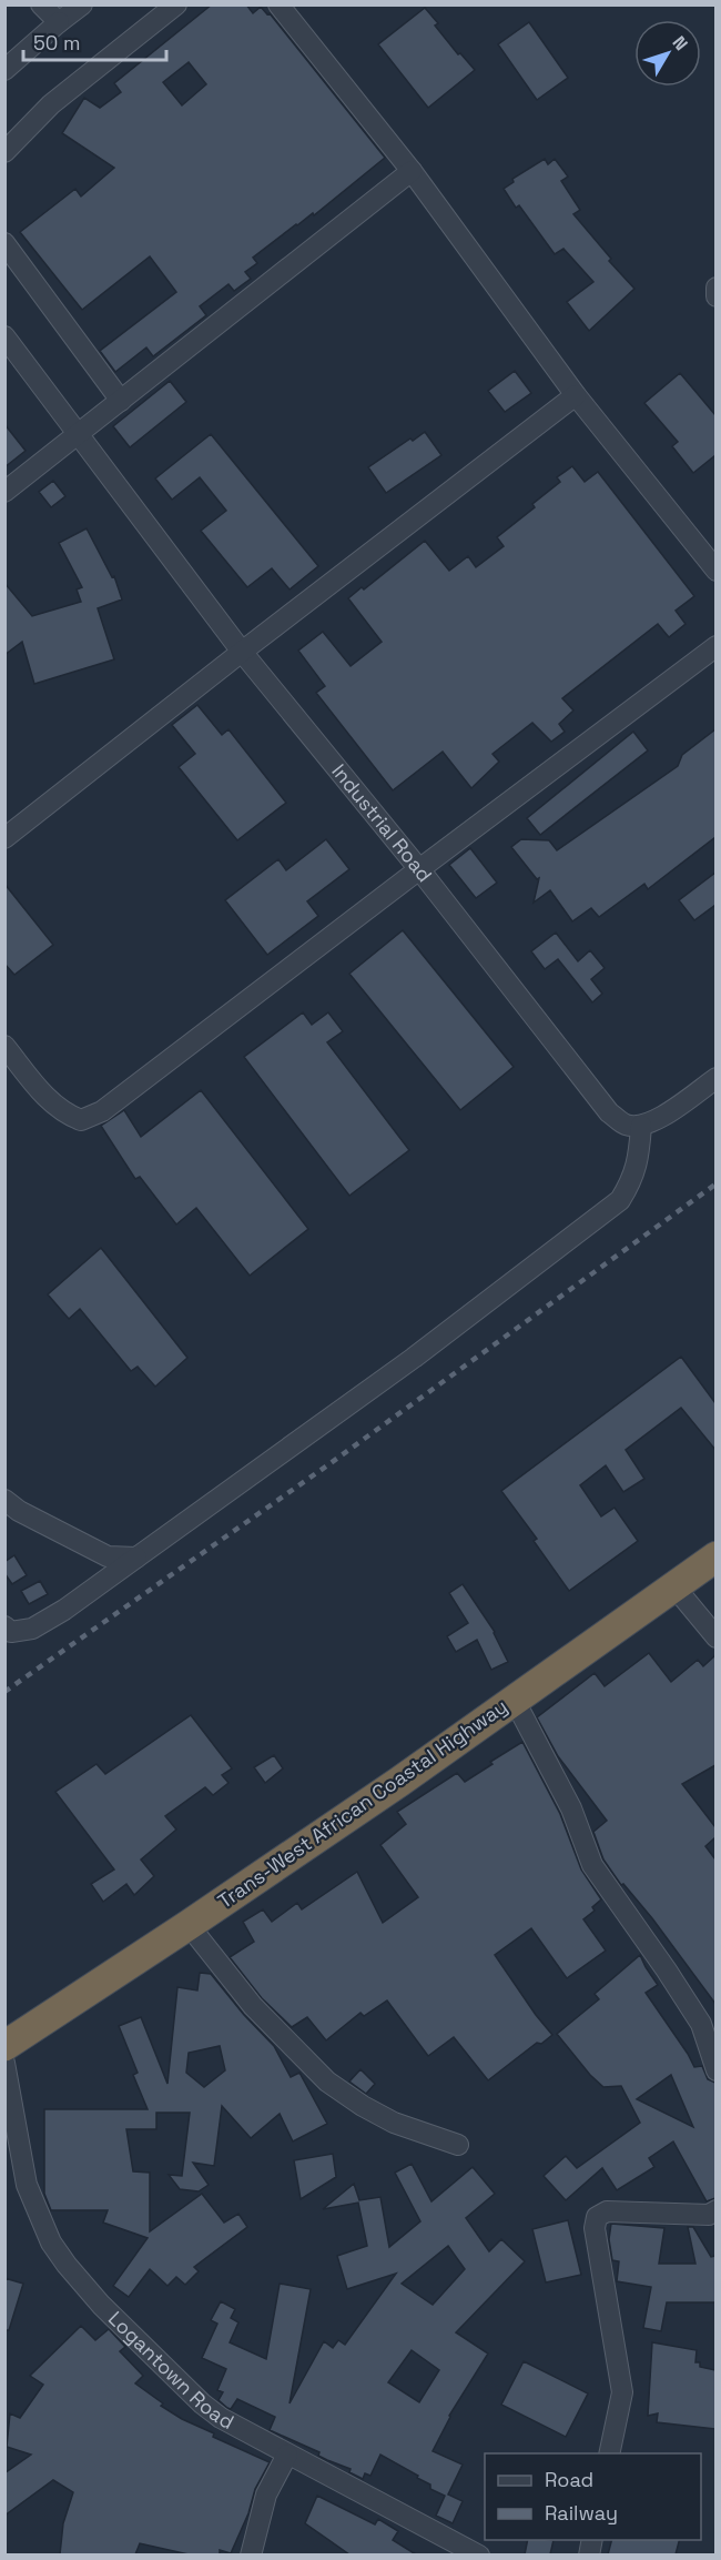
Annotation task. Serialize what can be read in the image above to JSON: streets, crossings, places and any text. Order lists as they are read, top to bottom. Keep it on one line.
{"streets":{"highway":["Trans-West African Coastal Highway"],"street":["Industrial Road","Logantown Road"]},"legend":["Road","Railway"],"scale_bar":"50 m","north":"top right"}
